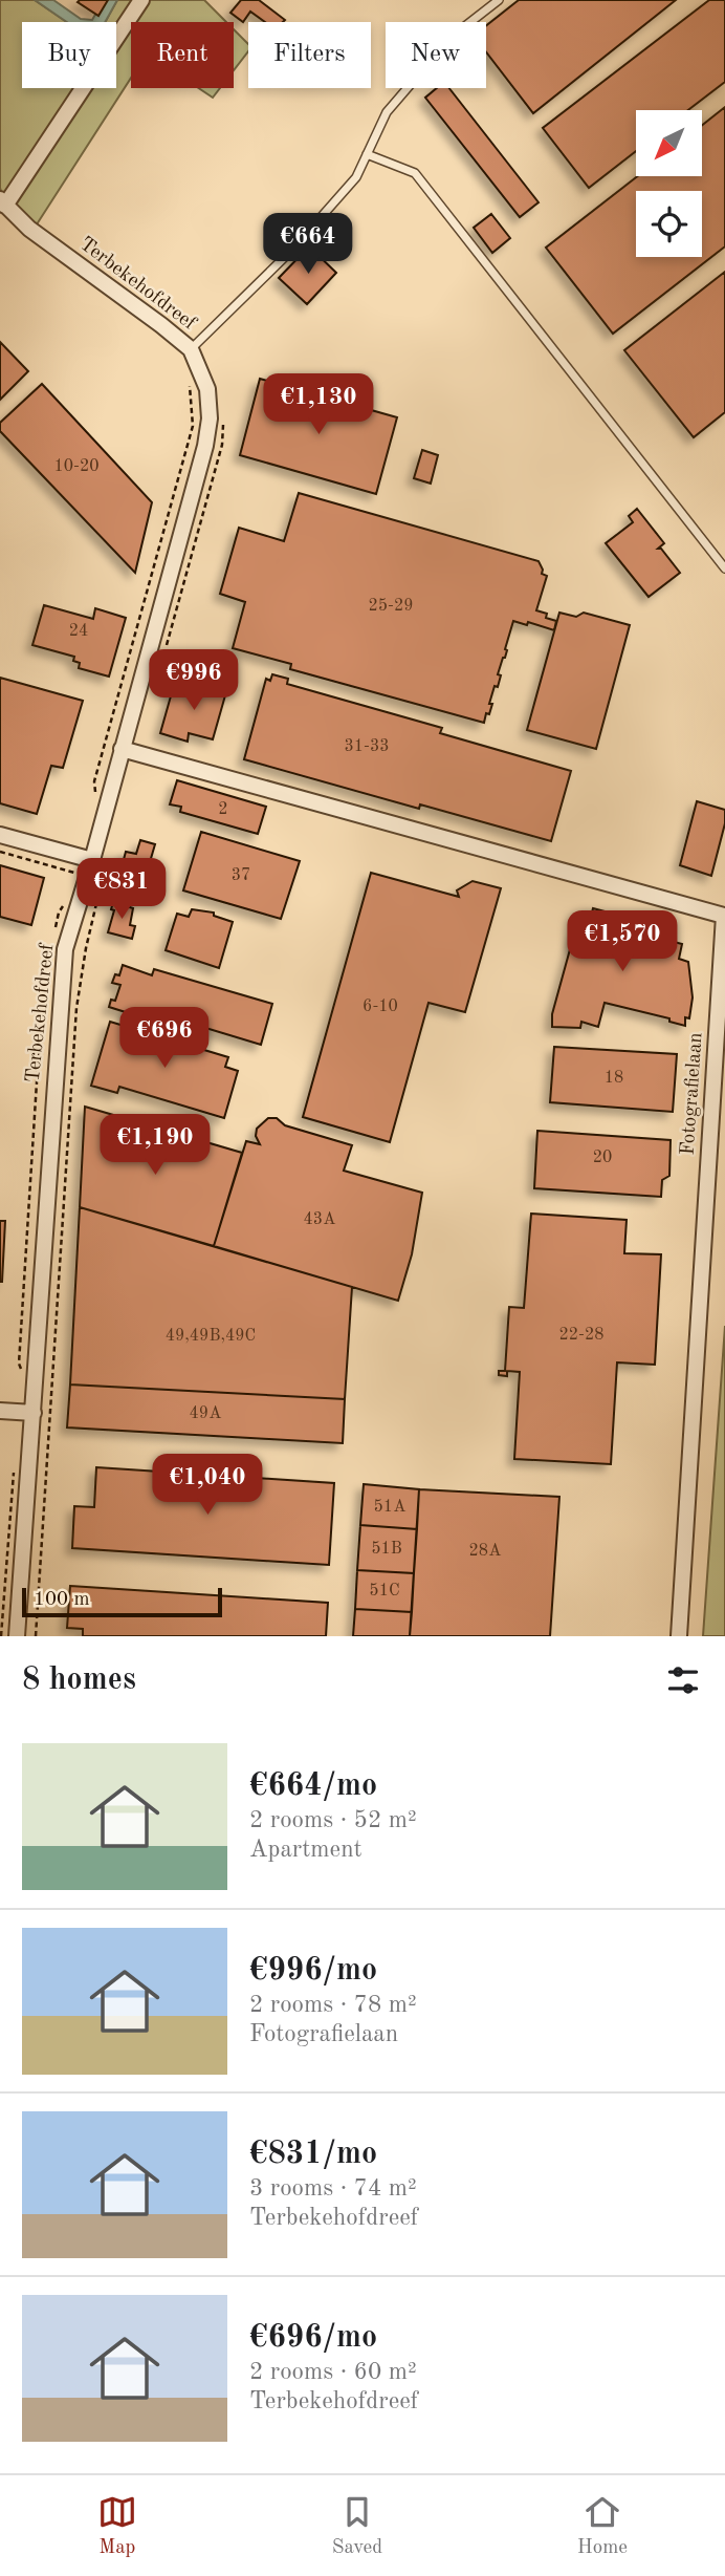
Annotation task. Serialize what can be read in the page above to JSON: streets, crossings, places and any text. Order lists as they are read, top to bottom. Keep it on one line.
{"streets":{"street":["Terbekehofdreef","Fotografielaan"]},"crossings":[["Terbekehofdreef","Fotografielaan"]],"house_numbers":["10-20","25-29","24","31-33","2","37","6-10","18","20","43A","22-28","49,49B,49C","49A","51A","51B","28A","51C"],"scale_bar":"100 m","north":"bottom left","page":{"chip":["Buy","Rent","Filters","New"],"price":["€664","€1,130","€996","€831","€1,570","€696","€1,190","€1,040"],"scale":"100 m","heading":"8 homes","list":[{"name":"€664/mo","note":"2 rooms · 52 m² · Apartment"},{"name":"€996/mo","note":"2 rooms · 78 m² · Fotografielaan"},{"name":"€831/mo","note":"3 rooms · 74 m² · Terbekehofdreef"},{"name":"€696/mo","note":"2 rooms · 60 m² · Terbekehofdreef"}],"tabs":["Map","Saved","Home"]}}
